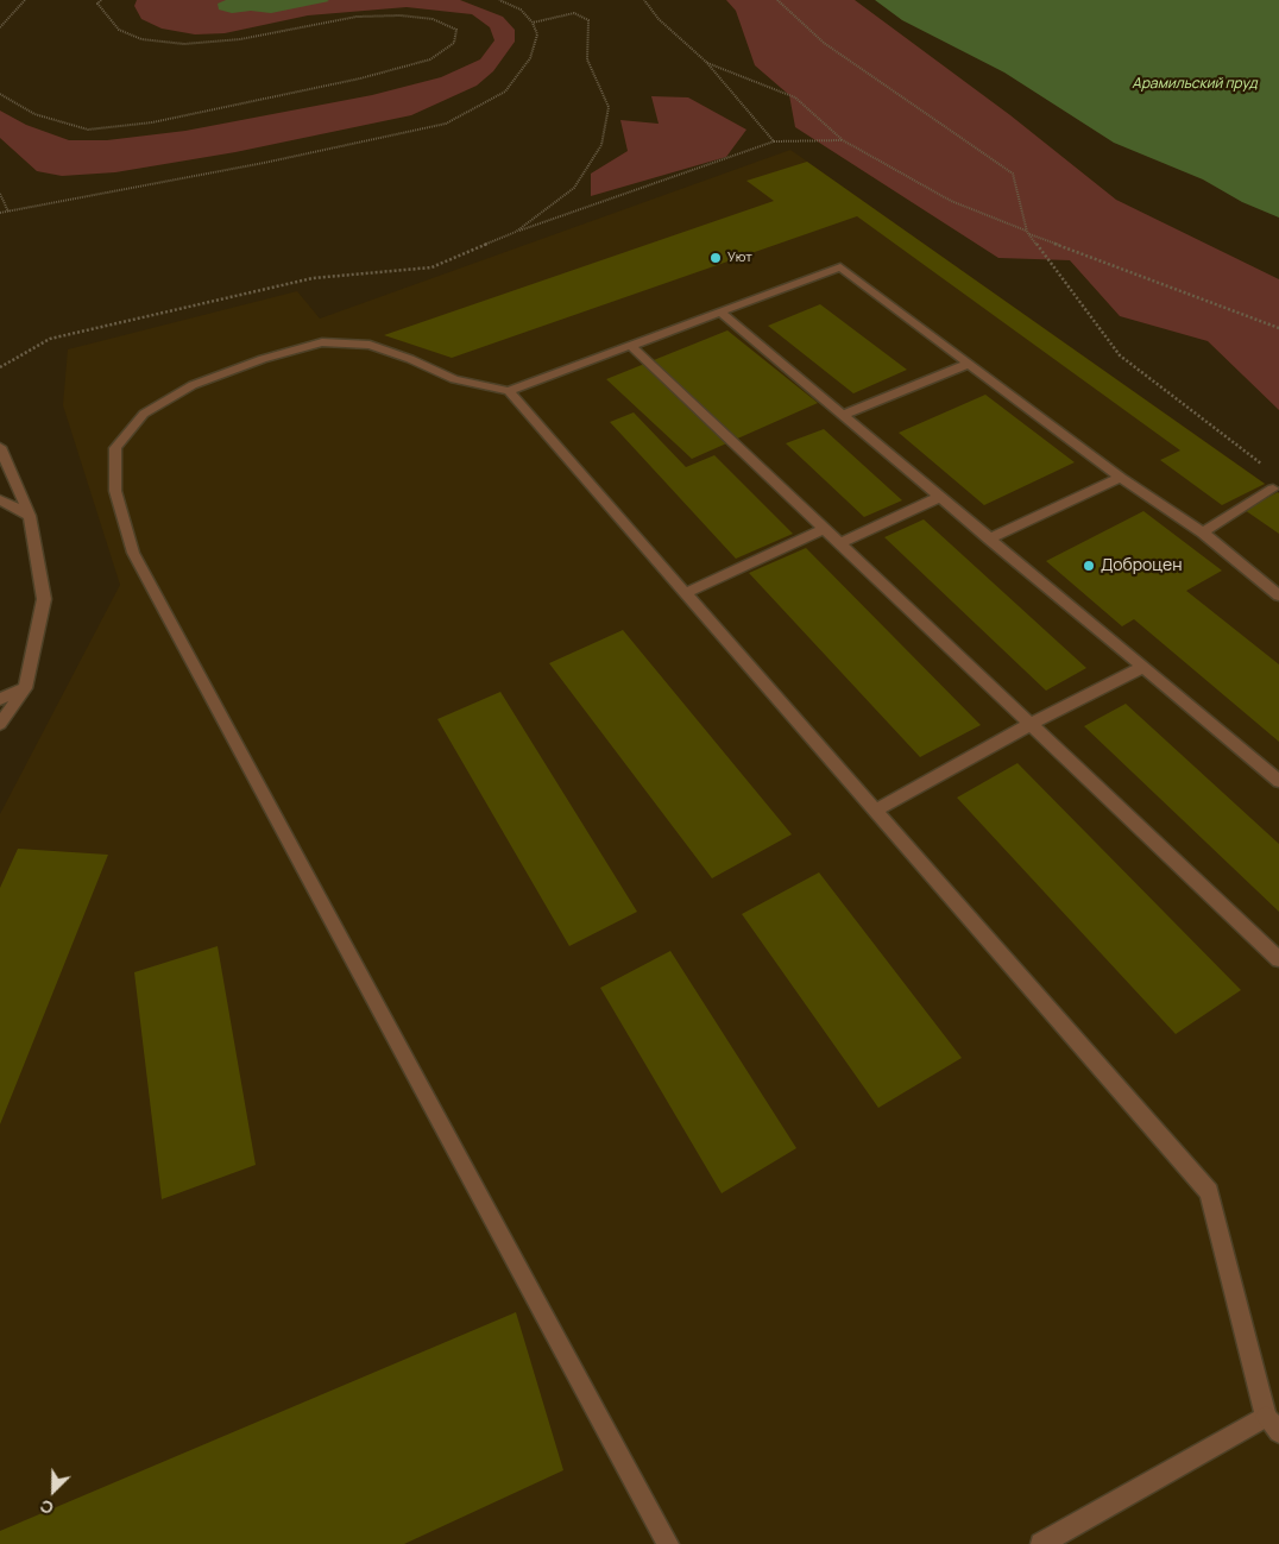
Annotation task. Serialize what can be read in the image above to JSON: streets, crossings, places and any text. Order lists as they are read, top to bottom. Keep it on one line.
{"water":["Арамильский пруд"],"places":["Уют","Доброцен"],"north":"bottom left"}
